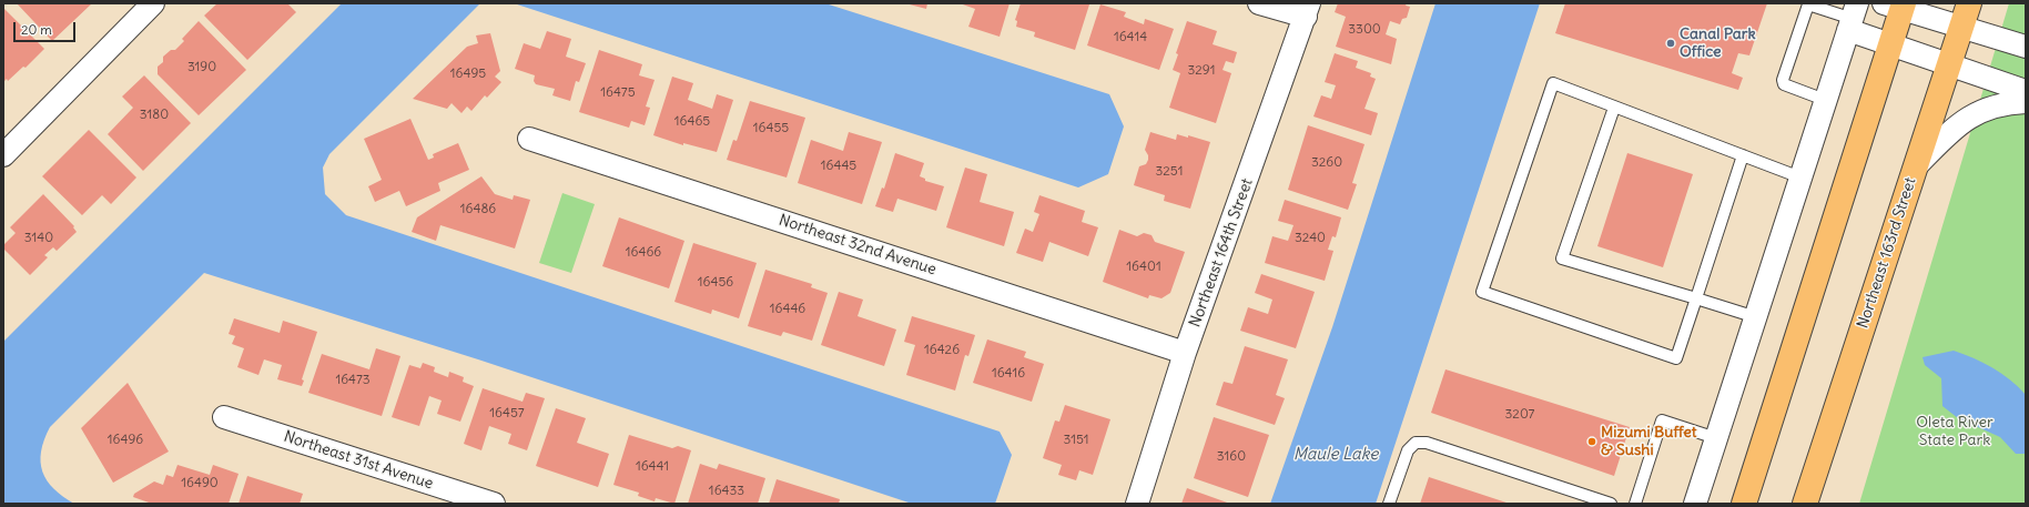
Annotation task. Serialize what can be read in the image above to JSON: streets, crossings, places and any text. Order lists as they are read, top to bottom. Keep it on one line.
{"streets":{"main road":["Northeast 163rd Street"],"street":["Northeast 32nd Avenue","Northeast 164th Street","Northeast 31st Avenue"]},"crossings":[["Northeast 32nd Avenue","Northeast 164th Street"]],"water":["Maule Lake"],"parks":["Oleta River State Park"],"places":["Canal Park Office","Mizumi Buffet & Sushi"],"house_numbers":["3300","16414","3190","3291","16495","16475","3180","16465","16455","3260","16445","3251","16486","3140","3240","16466","16401","16456","16446","16426","16416","16473","16457","3207","16496","3151","3160","16441","16490","16433"],"scale_bar":"20 m"}
